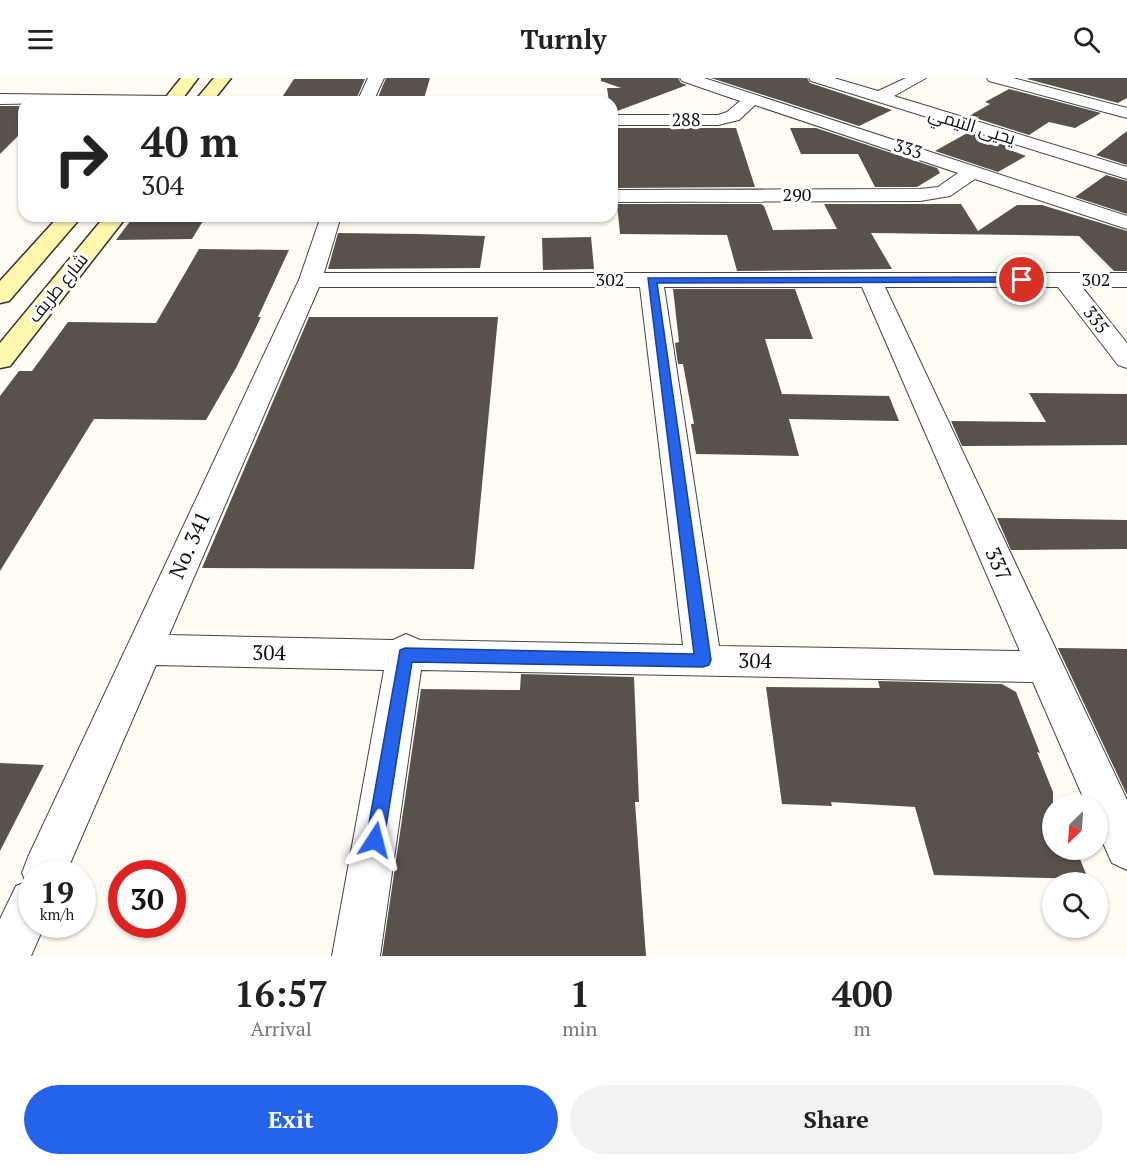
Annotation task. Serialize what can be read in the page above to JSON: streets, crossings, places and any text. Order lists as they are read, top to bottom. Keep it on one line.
{"streets":{"street":["288","يحيى التيمي","333","290","302","شارع طريف","335","No. 341","337","304"]},"crossings":[["288","333"],["333","290"],["302","335"],["302","No. 341"],["302","337"],["No. 341","304"],["337","304"]],"north":"bottom left","page":{"header":"Turnly","turn":["40 m","304"],"speed":"19 km/h","limit":"30","eta":["16:57","Arrival","1","min","400","m"],"buttons":["Exit","Share"]}}
